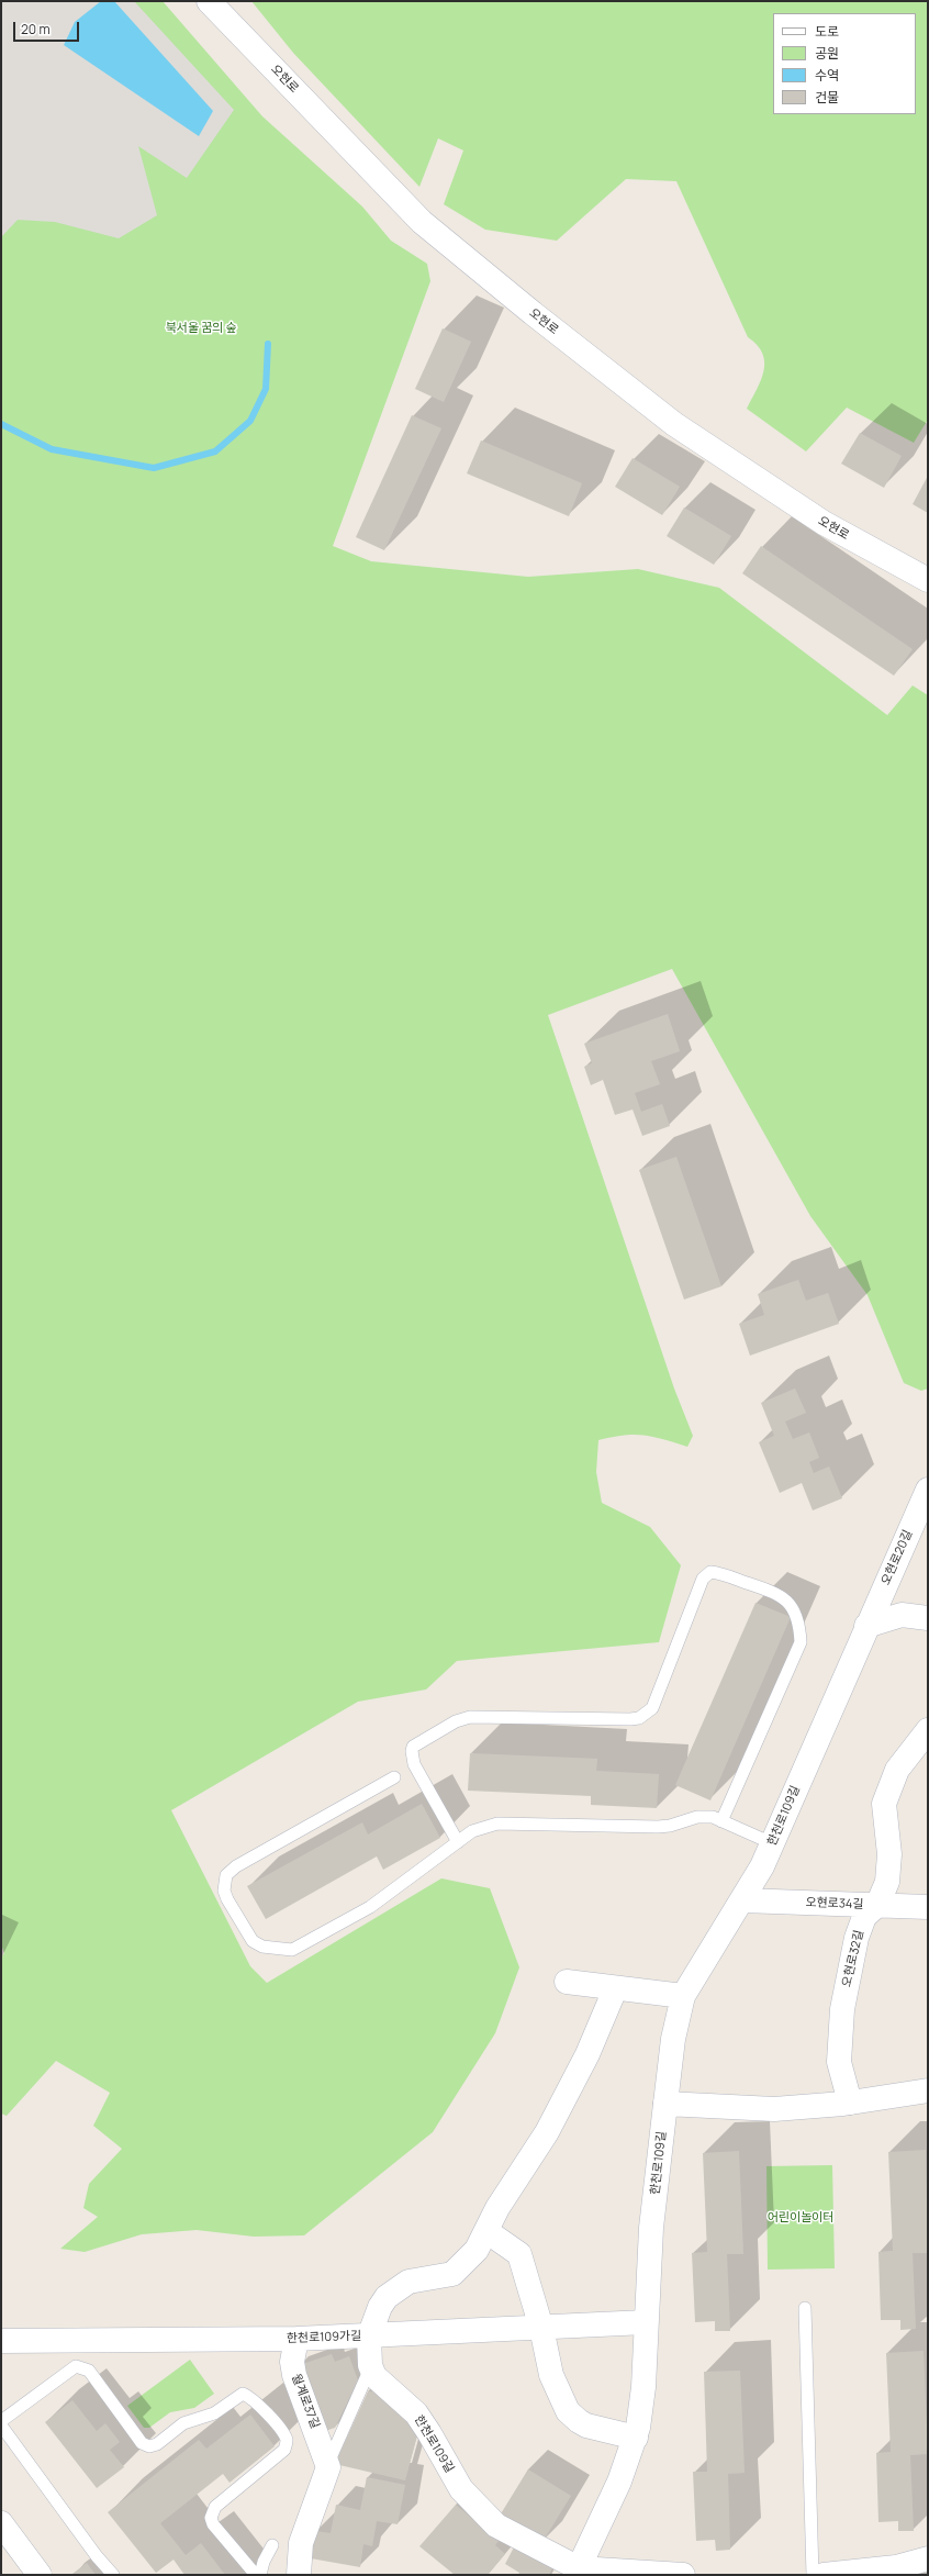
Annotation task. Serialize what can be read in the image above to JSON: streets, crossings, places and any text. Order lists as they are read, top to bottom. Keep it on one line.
{"streets":{"street":["오현로","오현로20길","한천로109길","오현로34길","오현로32길","한천로109가길","월계로37길"]},"crossings":[["오현로20길","한천로109길"],["한천로109길","오현로34길"],["한천로109길","한천로109가길"],["오현로34길","오현로32길"],["한천로109가길","월계로37길"]],"parks":["북서울 꿈의 숲","어린이놀이터"],"legend":["도로","공원","수역","건물"],"scale_bar":"20 m"}
